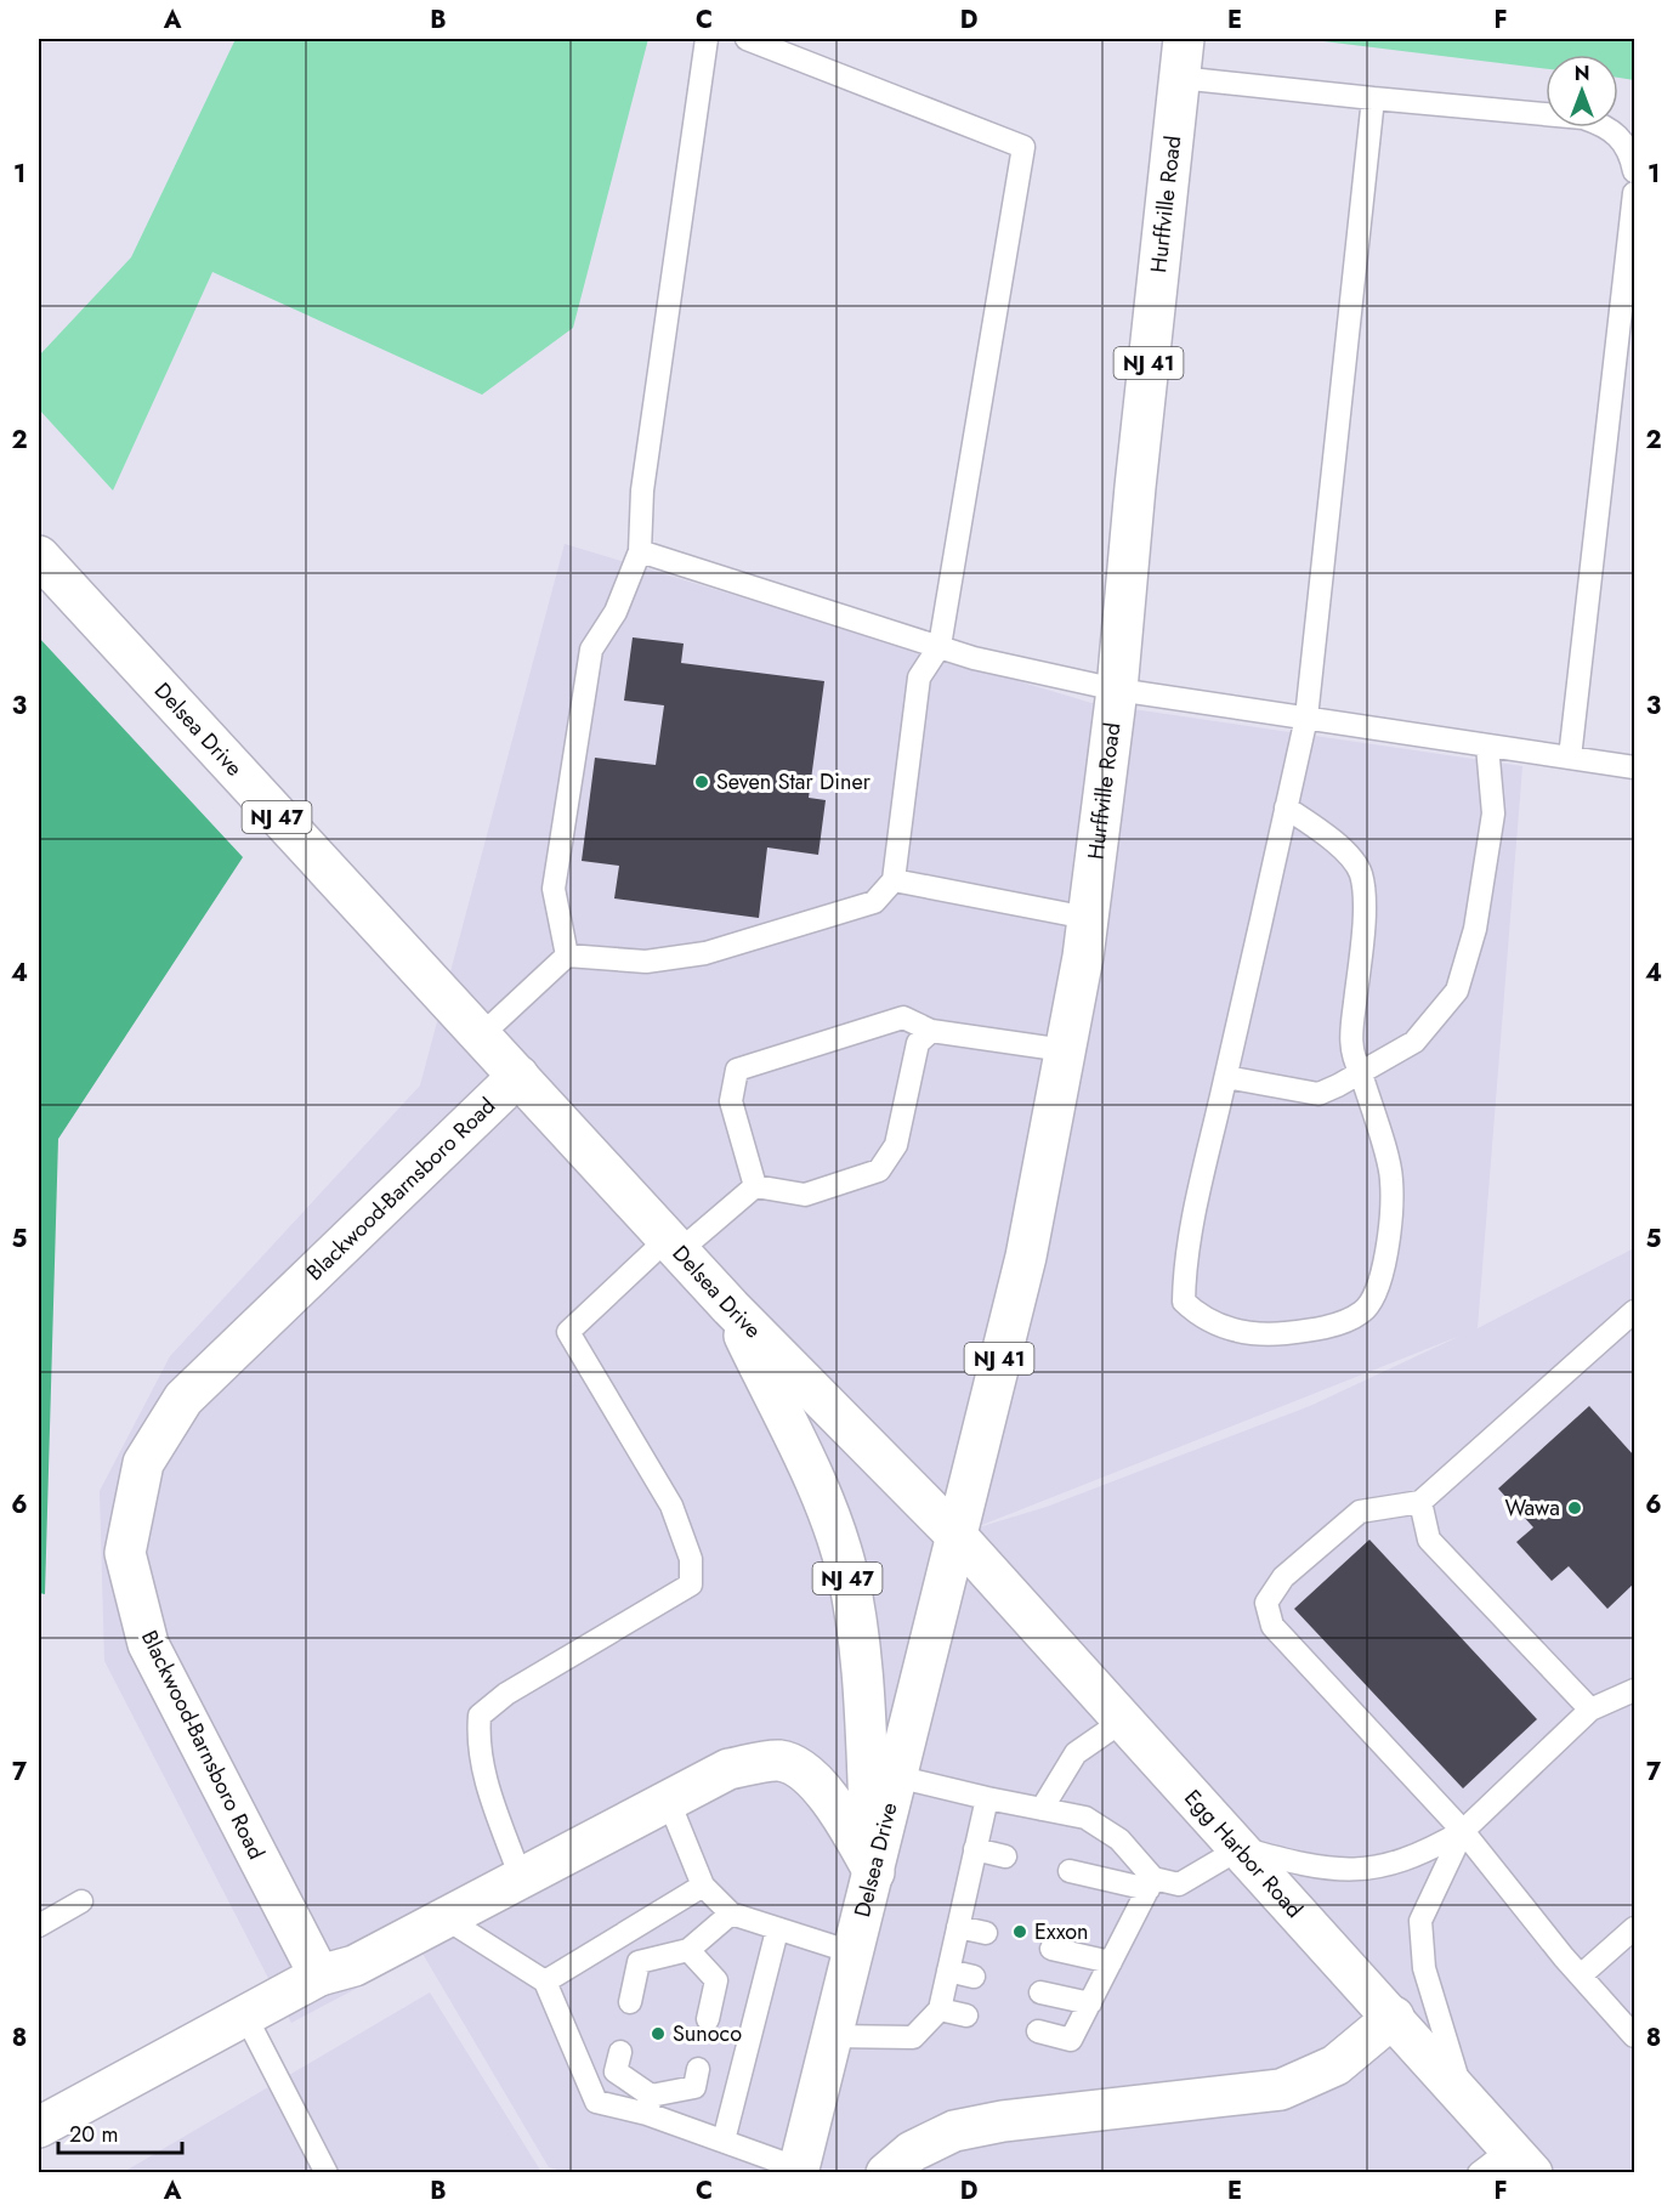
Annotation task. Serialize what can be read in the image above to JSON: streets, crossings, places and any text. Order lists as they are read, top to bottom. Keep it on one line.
{"streets":{"main road":["Hurffville Road","NJ 41","Delsea Drive","NJ 47","Blackwood-Barnsboro Road","Egg Harbor Road"]},"crossings":[["Hurffville Road","Delsea Drive"],["Hurffville Road","Egg Harbor Road"],["Delsea Drive","NJ 47"],["Delsea Drive","Blackwood-Barnsboro Road"],["Delsea Drive","Egg Harbor Road"]],"places":["Seven Star Diner","Wawa","Exxon","Sunoco"],"scale_bar":"20 m","north":"top","grid":{"columns":["A","B","C","D","E","F"],"rows":["1","2","3","4","5","6","7","8"]}}
